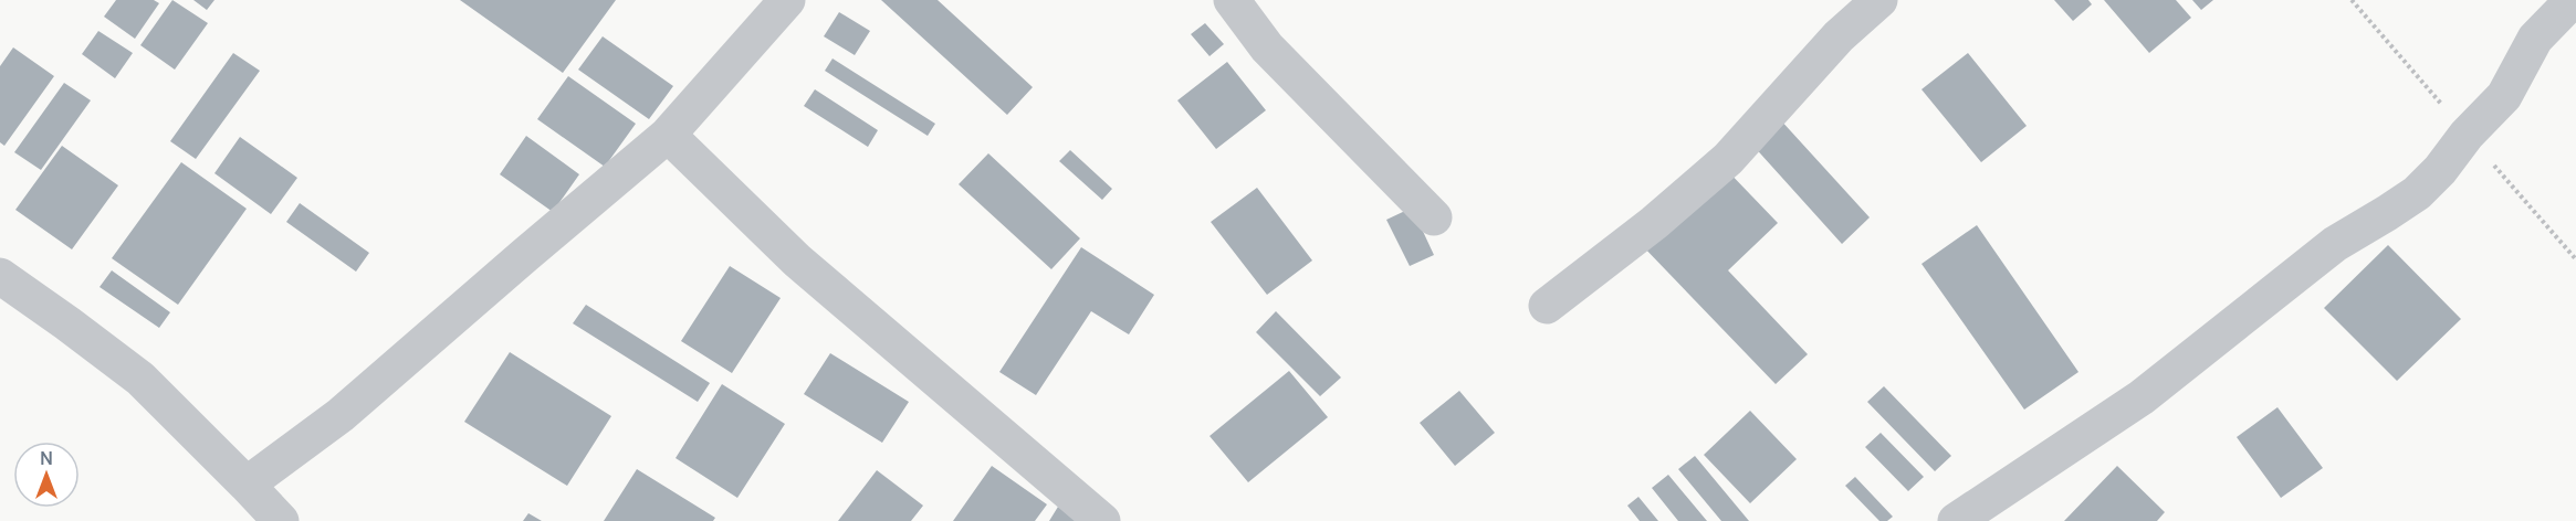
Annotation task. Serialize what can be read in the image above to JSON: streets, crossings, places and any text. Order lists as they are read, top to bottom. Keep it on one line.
{"north":"top"}
